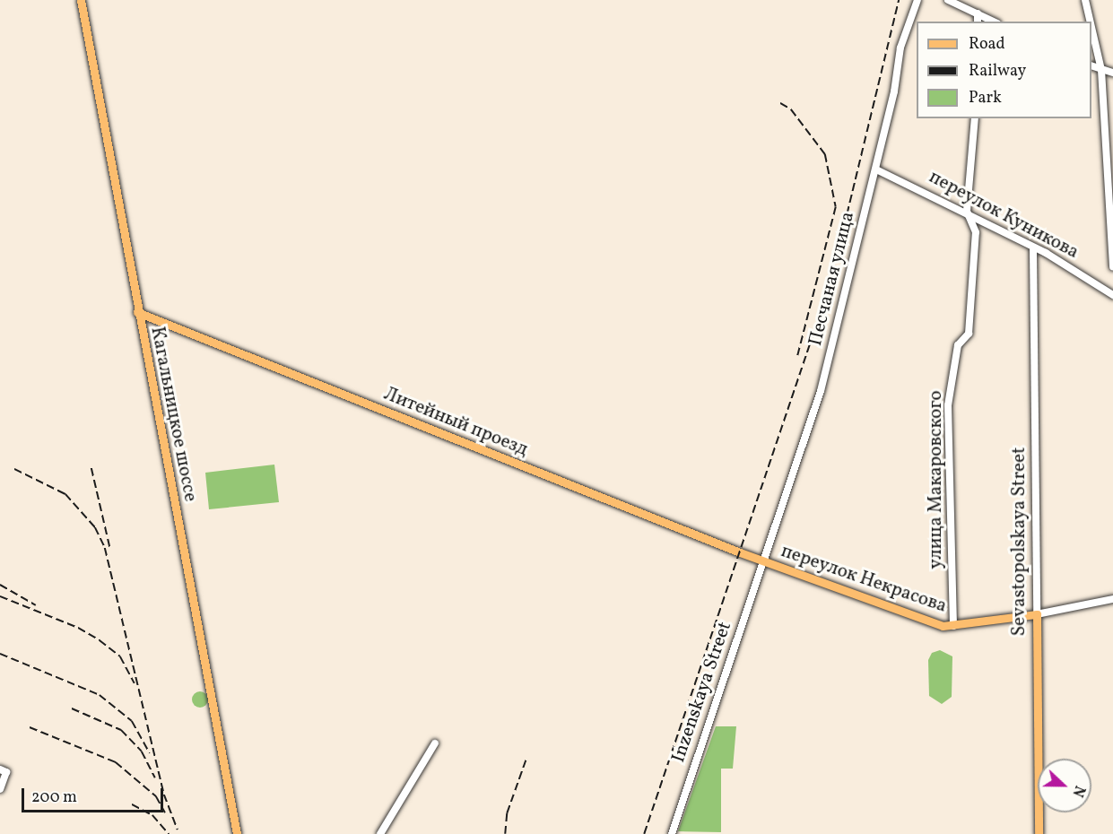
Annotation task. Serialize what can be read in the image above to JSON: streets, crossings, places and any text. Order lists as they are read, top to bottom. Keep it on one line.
{"streets":{"main road":["Кагальницкое шоссе","Литейный проезд","Sevastopolskaya Street","переулок Некрасова"],"street":["переулок Куникова","Песчаная улица","улица Макаровского","Inzenskaya Street"]},"crossings":[["переулок Куникова","Песчаная улица"],["переулок Куникова","улица Макаровского"],["переулок Куникова","Sevastopolskaya Street"],["Песчаная улица","Литейный проезд"],["Песчаная улица","переулок Некрасова"],["Песчаная улица","Inzenskaya Street"],["Кагальницкое шоссе","Литейный проезд"],["Литейный проезд","переулок Некрасова"],["Литейный проезд","Inzenskaya Street"],["улица Макаровского","переулок Некрасова"],["Sevastopolskaya Street","переулок Некрасова"],["переулок Некрасова","Inzenskaya Street"]],"legend":["Road","Railway","Park"],"scale_bar":"200 m","north":"right"}
